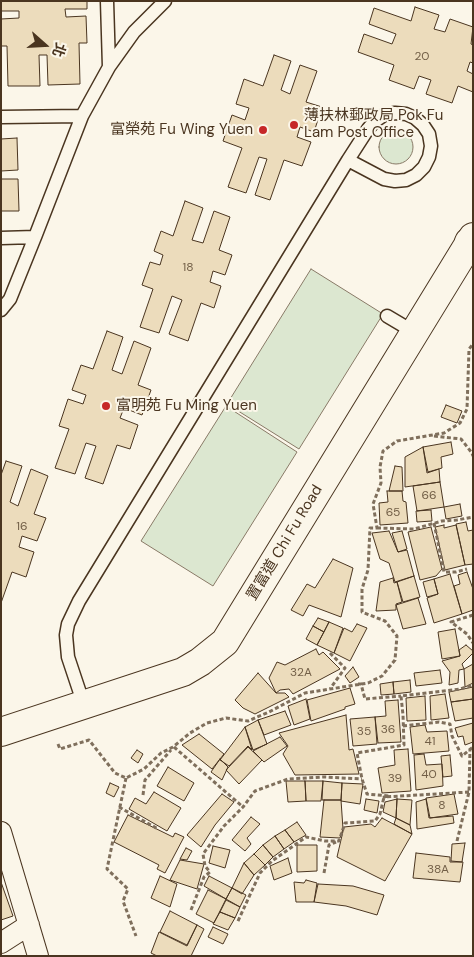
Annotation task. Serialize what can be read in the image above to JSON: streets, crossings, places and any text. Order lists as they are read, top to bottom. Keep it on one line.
{"streets":{"street":["置富道 Chi Fu Road"]},"places":["薄扶林郵政局 Pok Fu Lam Post Office","富榮苑 Fu Wing Yuen","富明苑 Fu Ming Yuen"],"house_numbers":["20","18","66","65","16","32A","36","35","41","40","39","8","38A"],"north":"right"}
